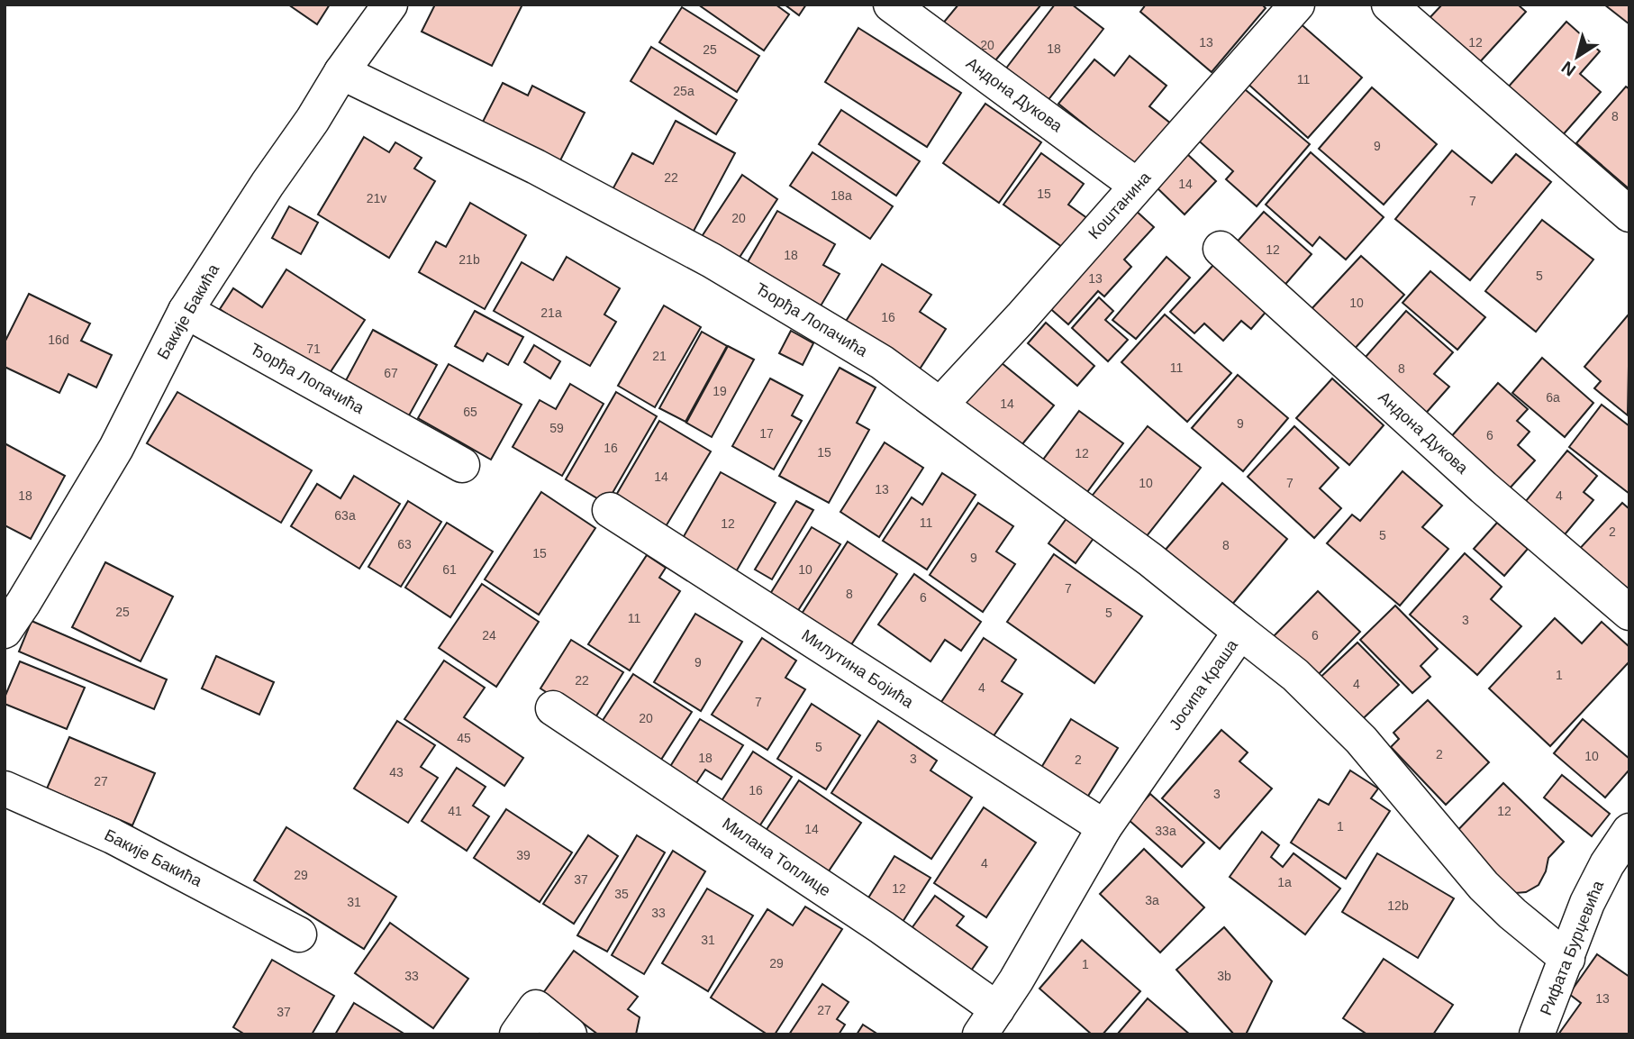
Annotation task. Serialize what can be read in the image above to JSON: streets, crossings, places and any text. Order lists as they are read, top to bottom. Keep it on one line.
{"streets":{"street":["Андона Дукова","Коштанина","Бакије Бакића","Ђорђа Лопачића","Милутина Бојића","Јосипа Краша","Милана Топлице","Рифата Бурџевића"]},"crossings":[["Андона Дукова","Коштанина"],["Коштанина","Ђорђа Лопачића"],["Бакије Бакића","Ђорђа Лопачића"],["Ђорђа Лопачића","Јосипа Краша"],["Милутина Бојића","Јосипа Краша"],["Јосипа Краша","Милана Топлице"],["Јосипа Краша","Рифата Бурџевића"]],"house_numbers":["13","12","20","18","25","11","25a","8","9","22","14","15","18a","21v","7","20","12","18","21b","5","13","10","21a","16","16d","71","21","11","8","67","19","6a","14","65","9","59","17","6","16","15","12","14","10","7","13","18","4","63a","11","12","2","5","63","8","15","9","61","10","7","8","6","25","5","11","3","24","6","9","1","22","4","4","7","20","45","5","2","10","18","3","2","43","27","16","3","41","12","1","14","33a","39","4","29","37","1a","12","35","3a","31","12b","33","31","29","1","33","3b","13","27","37"],"north":"bottom left"}
